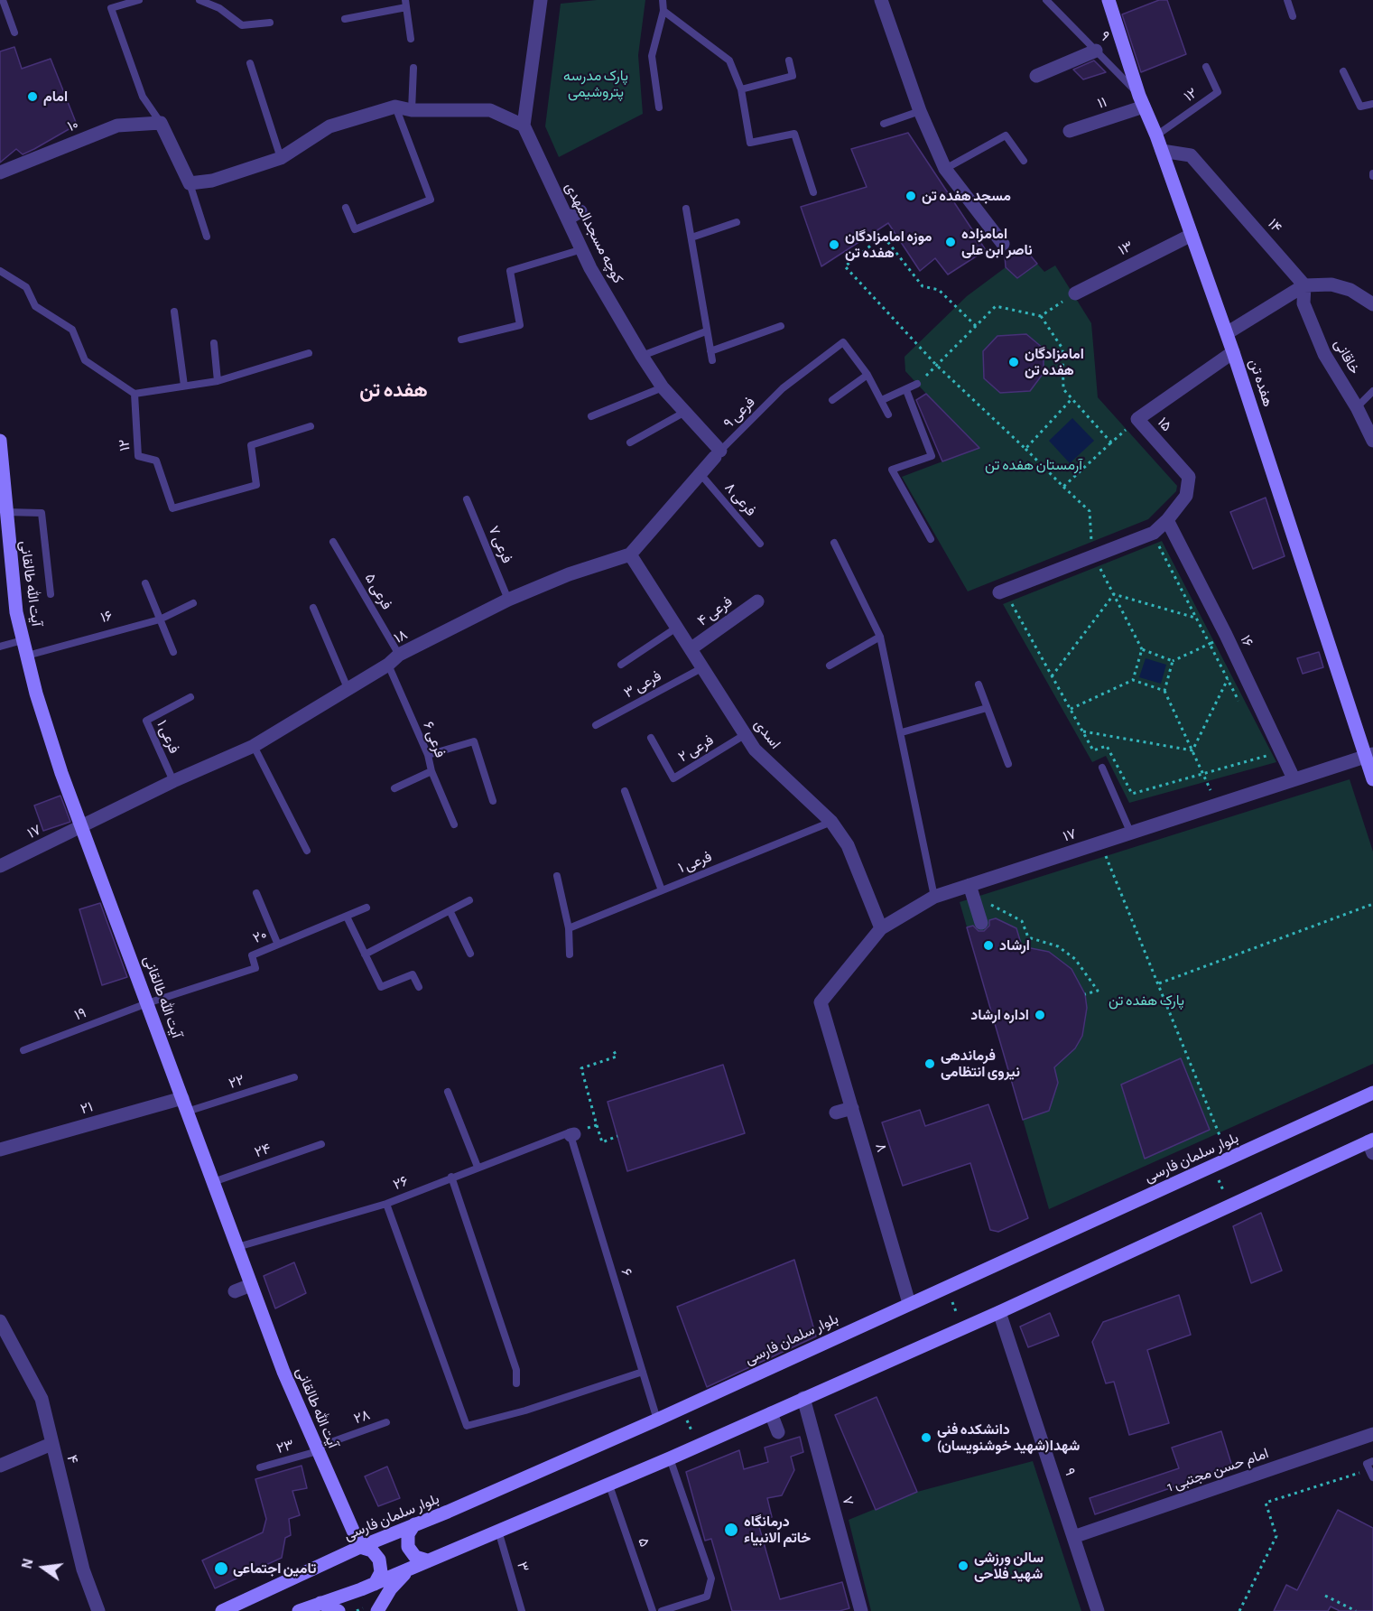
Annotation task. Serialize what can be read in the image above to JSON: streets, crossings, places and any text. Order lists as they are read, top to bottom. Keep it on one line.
{"streets":{"main road":["هفده تن","آیت الله طالقانی","بلوار سلمان فارسی"],"street":["۹","۱۱","۱۰","۱۴","کوچه مسجدالمهدی","۱۳","خاقانی","۱۵","فرعی ۴","۱۶","۱۸","اسدی","۱۷","۲۱","۸","۴","امام حسن مجتبی 1","۷"],"lane":["۱۲","فرعی ۹","فرعی ۸","فرعی ۷","فرعی ۵","فرعی ۳","فرعی ۱","فرعی ۶","فرعی ۲","۲۰","۱۹","۲۲","۲۴","۲۶","۶","۲۸","۲۳","۵","۳"]},"crossings":[["۹","۱۱"],["۹","هفده تن"],["۹","امام حسن مجتبی 1"],["۱۲","هفده تن"],["۱۱","هفده تن"],["۱۴","خاقانی"],["۱۴","هفده تن"],["کوچه مسجدالمهدی","فرعی ۹"],["۱۳","هفده تن"],["هفده تن","۱۵"],["هفده تن","۱۷"],["۱۵","۱۶"],["فرعی ۷","۱۸"],["آیت الله طالقانی","۱۶"],["آیت الله طالقانی","۱۸"],["آیت الله طالقانی","۱۷"],["آیت الله طالقانی","۲۰"],["آیت الله طالقانی","۱۹"],["آیت الله طالقانی","۲۲"],["آیت الله طالقانی","۲۱"],["آیت الله طالقانی","۲۴"],["آیت الله طالقانی","بلوار سلمان فارسی"],["آیت الله طالقانی","۲۶"],["آیت الله طالقانی","۲۸"],["آیت الله طالقانی","۲۳"],["فرعی ۵","۱۸"],["فرعی ۴","اسدی"],["۱۶","۱۷"],["۱۸","اسدی"],["۱۸","فرعی ۱"],["۱۸","فرعی ۶"],["۱۸","۱۷"],["فرعی ۳","اسدی"],["اسدی","فرعی ۱"],["اسدی","فرعی ۲"],["اسدی","۱۷"],["۱۷","۸"],["۲۰","۱۹"],["۸","بلوار سلمان فارسی"],["بلوار سلمان فارسی","۶"],["۲۶","۶"],["۲۸","۲۳"]],"districts":["هفده تن"],"parks":["پارک مدرسه پتروشیمی","آرمستان هفده تن","پارک هفده تن"],"places":["امام","مسجد هفده تن","امامزاده ناصر ابن علی","موزه امامزادگان هفده تن","امامزادگان هفده تن","ارشاد","اداره ارشاد","فرماندهی نیروی انتظامی","دانشکده فنی شهدا(شهید خوشنویسان)","درمانگاه خاتم الانبیاء","سالن ورزشی شهید فلاحی","تامین اجتماعی"],"north":"left"}
